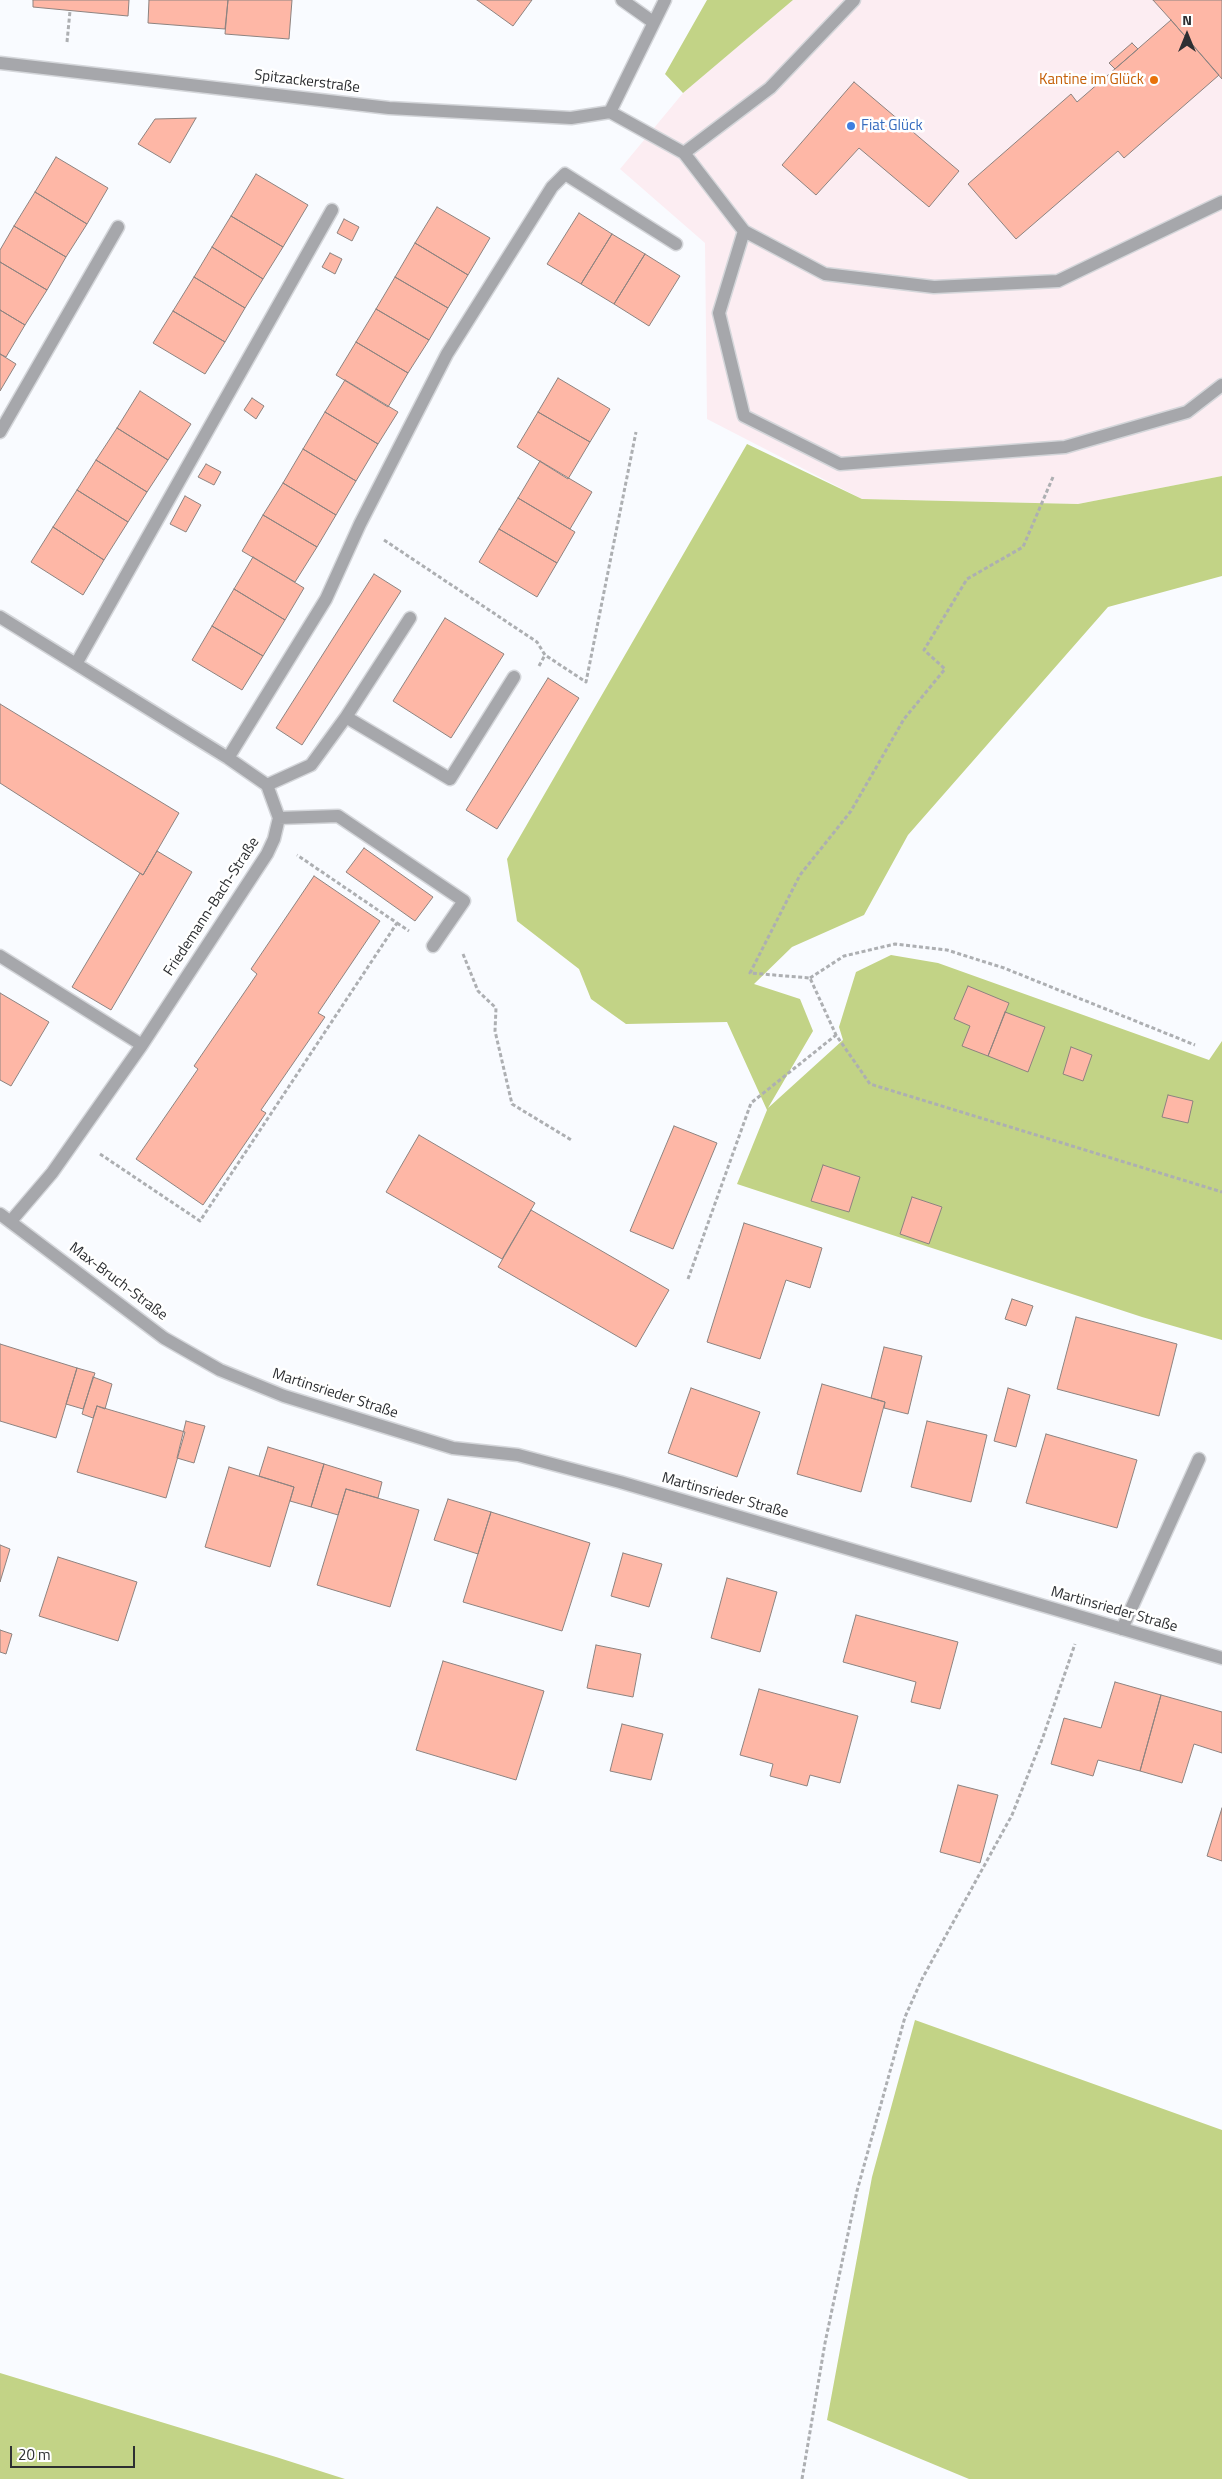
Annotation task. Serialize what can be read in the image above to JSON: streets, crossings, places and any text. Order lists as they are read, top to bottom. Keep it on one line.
{"streets":{"street":["Spitzackerstraße","Friedemann-Bach-Straße","Max-Bruch-Straße","Martinsrieder Straße"]},"crossings":[["Friedemann-Bach-Straße","Max-Bruch-Straße"],["Max-Bruch-Straße","Martinsrieder Straße"]],"places":["Kantine im Glück","Fiat Glück"],"scale_bar":"20 m","north":"top"}
